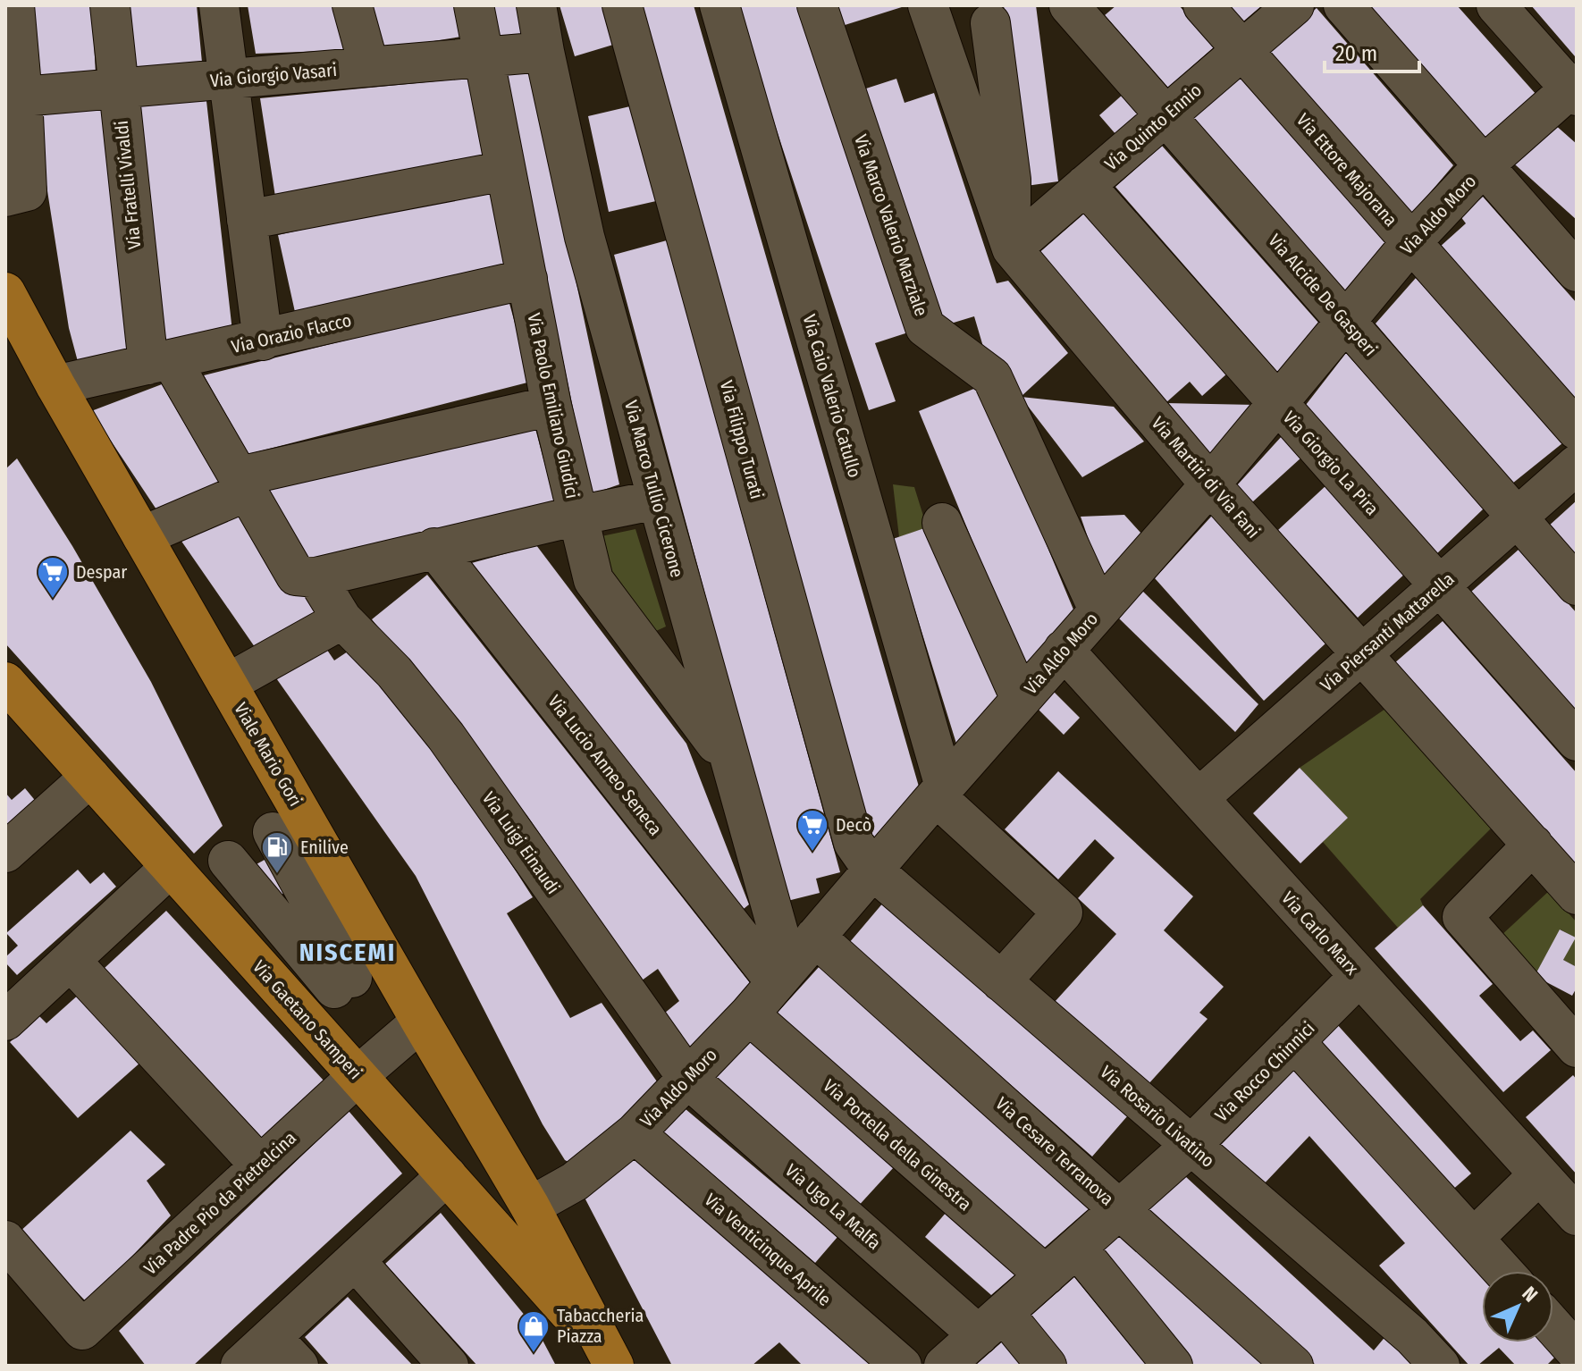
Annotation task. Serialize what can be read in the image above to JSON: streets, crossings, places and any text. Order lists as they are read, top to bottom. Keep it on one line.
{"streets":{"main road":["Viale Mario Gori","Via Gaetano Samperi"],"street":["Via Giorgio Vasari","Via Quinto Ennio","Via Ettore Majorana","Via Fratelli Vivaldi","Via Aldo Moro","Via Marco Valerio Marziale","Via Alcide De Gasperi","Via Orazio Flacco","Via Caio Valerio Catullo","Via Paolo Emiliano Giudici","Via Filippo Turati","Via Giorgio La Pira","Via Martiri di Via Fani","Via Marco Tullio Cicerone","Via Piersanti Mattarella","Via Lucio Anneo Seneca","Via Luigi Einaudi","Via Carlo Marx","Via Rocco Chinnici","Via Rosario Livatino","Via Portella della Ginestra","Via Cesare Terranova","Via Padre Pio da Pietrelcina","Via Ugo La Malfa","Via Venticinque Aprile"]},"crossings":[["Via Giorgio Vasari","Via Fratelli Vivaldi"],["Via Giorgio Vasari","Via Paolo Emiliano Giudici"],["Via Giorgio Vasari","Via Marco Tullio Cicerone"],["Via Quinto Ennio","Via Ettore Majorana"],["Via Quinto Ennio","Via Alcide De Gasperi"],["Via Quinto Ennio","Via Giorgio La Pira"],["Via Quinto Ennio","Via Martiri di Via Fani"],["Via Ettore Majorana","Via Aldo Moro"],["Via Fratelli Vivaldi","Via Orazio Flacco"],["Via Aldo Moro","Via Marco Valerio Marziale"],["Via Aldo Moro","Via Alcide De Gasperi"],["Via Aldo Moro","Via Caio Valerio Catullo"],["Via Aldo Moro","Via Filippo Turati"],["Via Aldo Moro","Via Giorgio La Pira"],["Via Aldo Moro","Via Martiri di Via Fani"],["Via Aldo Moro","Via Marco Tullio Cicerone"],["Via Aldo Moro","Viale Mario Gori"],["Via Aldo Moro","Via Lucio Anneo Seneca"],["Via Aldo Moro","Via Luigi Einaudi"],["Via Aldo Moro","Via Carlo Marx"],["Via Aldo Moro","Via Rosario Livatino"],["Via Aldo Moro","Via Portella della Ginestra"],["Via Aldo Moro","Via Cesare Terranova"],["Via Aldo Moro","Via Ugo La Malfa"],["Via Aldo Moro","Via Venticinque Aprile"],["Via Alcide De Gasperi","Via Piersanti Mattarella"],["Via Orazio Flacco","Via Paolo Emiliano Giudici"],["Via Orazio Flacco","Viale Mario Gori"],["Via Paolo Emiliano Giudici","Via Marco Tullio Cicerone"],["Via Filippo Turati","Via Rosario Livatino"],["Via Giorgio La Pira","Via Piersanti Mattarella"],["Via Martiri di Via Fani","Via Piersanti Mattarella"],["Via Marco Tullio Cicerone","Via Lucio Anneo Seneca"],["Via Piersanti Mattarella","Via Carlo Marx"],["Viale Mario Gori","Via Gaetano Samperi"],["Viale Mario Gori","Via Padre Pio da Pietrelcina"],["Via Luigi Einaudi","Via Ugo La Malfa"],["Via Carlo Marx","Via Rocco Chinnici"],["Via Gaetano Samperi","Via Padre Pio da Pietrelcina"],["Via Rocco Chinnici","Via Rosario Livatino"],["Via Rocco Chinnici","Via Portella della Ginestra"],["Via Rocco Chinnici","Via Cesare Terranova"],["Via Rocco Chinnici","Via Ugo La Malfa"]],"districts":["NISCEMI"],"places":{"supermarket":["Despar","Decò"],"fuel station":["Enilive"],"shop":["Tabaccheria Piazza"]},"scale_bar":"20 m","north":"top right"}
